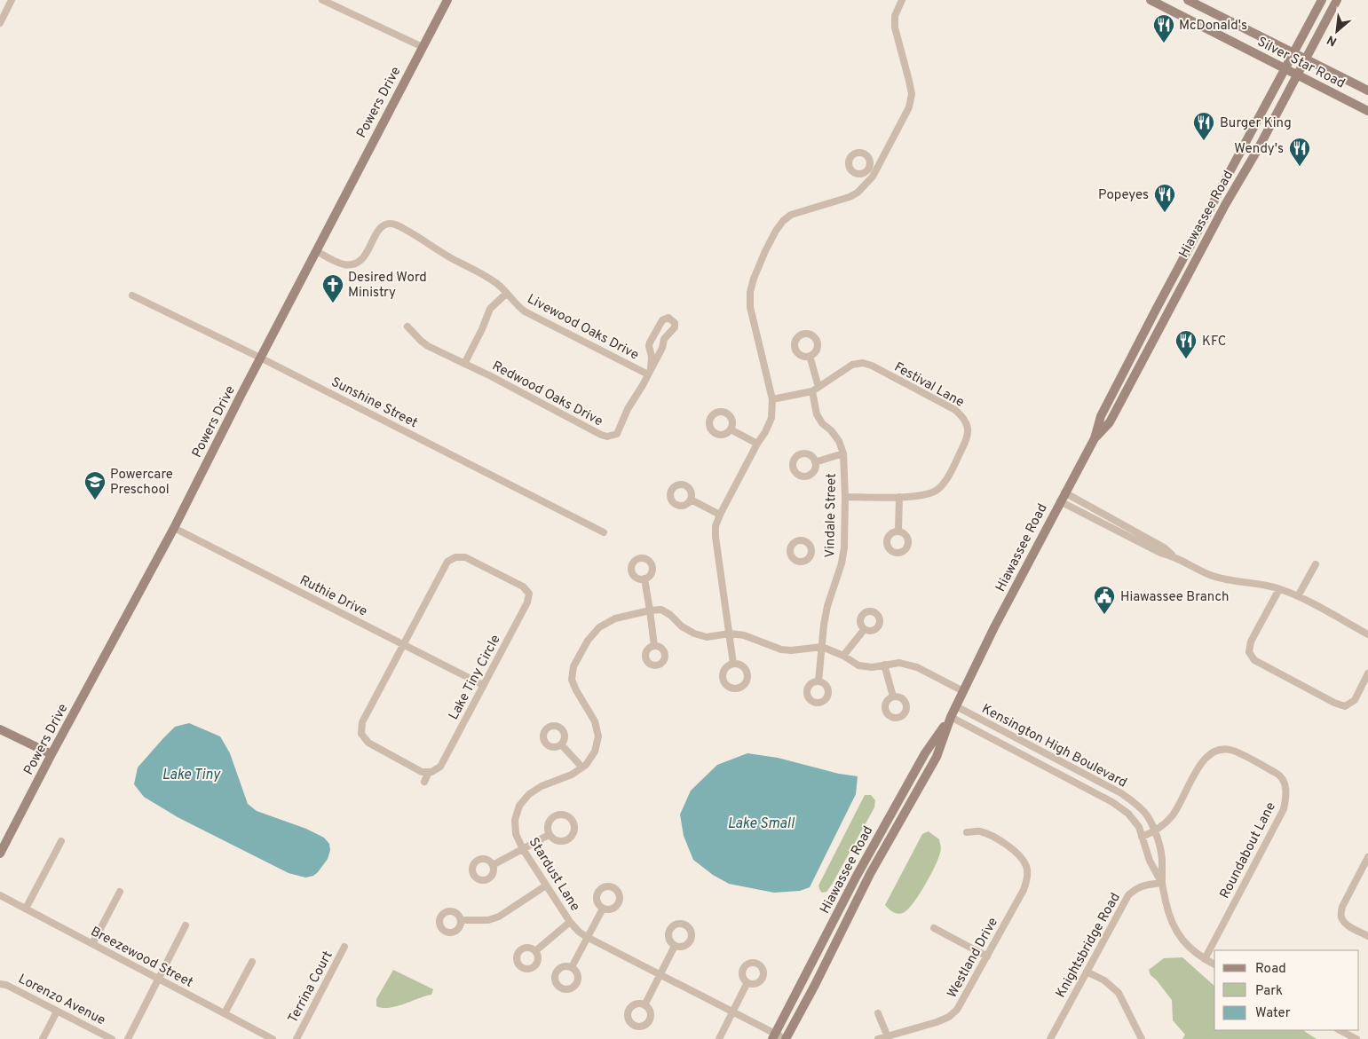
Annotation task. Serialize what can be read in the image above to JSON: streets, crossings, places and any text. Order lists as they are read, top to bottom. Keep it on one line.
{"streets":{"street":["Silver Star Road","Powers Drive","Hiawassee Road","Livewood Oaks Drive","Festival Lane","Redwood Oaks Drive","Sunshine Street","Vindale Street","Ruthie Drive","Lake Tiny Circle","Kensington High Boulevard","Roundabout Lane","Stardust Lane","Knightsbridge Road","Breezewood Street","Westland Drive","Terrina Court","Lorenzo Avenue"]},"crossings":[["Silver Star Road","Hiawassee Road"],["Powers Drive","Livewood Oaks Drive"],["Powers Drive","Sunshine Street"],["Powers Drive","Ruthie Drive"],["Hiawassee Road","Kensington High Boulevard"],["Hiawassee Road","Stardust Lane"],["Livewood Oaks Drive","Redwood Oaks Drive"],["Festival Lane","Vindale Street"],["Vindale Street","Stardust Lane"],["Ruthie Drive","Lake Tiny Circle"],["Kensington High Boulevard","Roundabout Lane"],["Kensington High Boulevard","Knightsbridge Road"]],"water":["Lake Tiny","Lake Small"],"places":{"restaurant":["McDonald's","Burger King","Wendy's","Popeyes","KFC"],"church":["Desired Word Ministry"],"school or university":["Powercare Preschool"],"public building":["Hiawassee Branch"]},"legend":["Road","Park","Water"],"north":"bottom left"}
